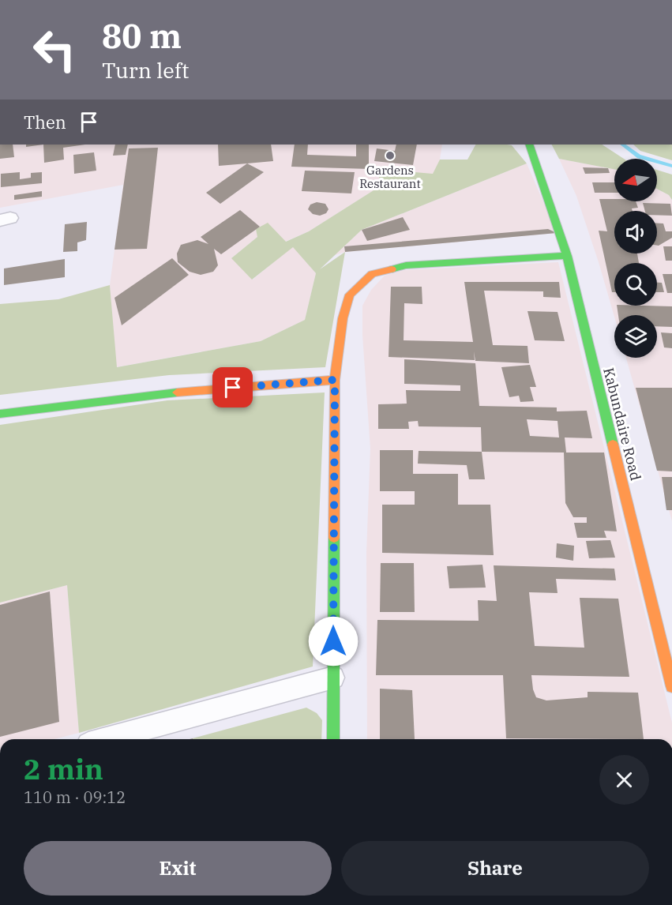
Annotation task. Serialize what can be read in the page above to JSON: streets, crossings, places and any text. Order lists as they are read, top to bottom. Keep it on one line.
{"streets":{"street":["Kabundaire Road"]},"places":["Gardens Restaurant"],"north":"left","page":{"turn":["80 m","Turn left"],"then":"Then","heading":["2 min","110 m · 09:12"],"buttons":["Exit","Share"]}}
